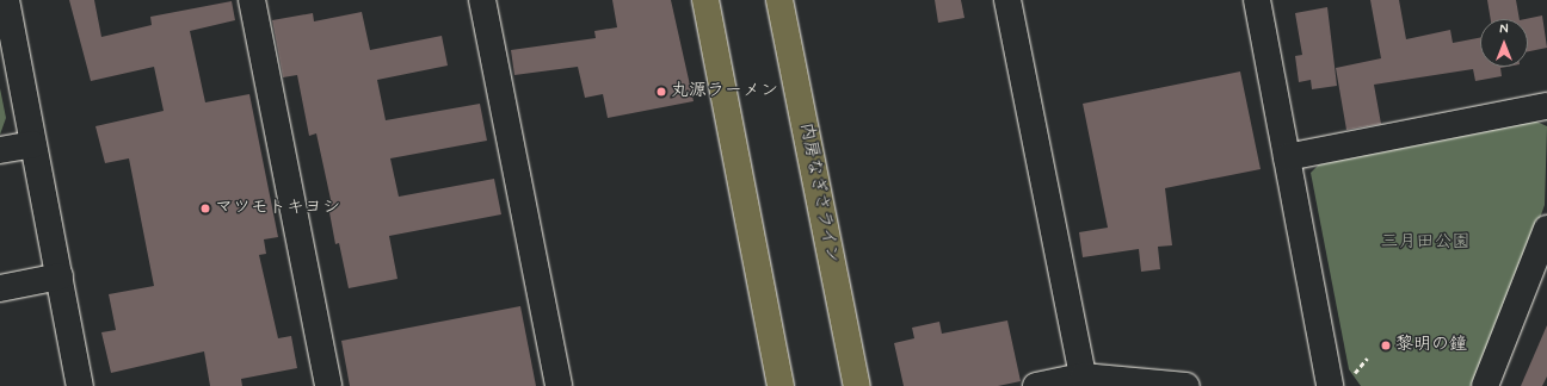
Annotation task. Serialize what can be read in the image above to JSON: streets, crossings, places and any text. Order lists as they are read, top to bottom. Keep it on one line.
{"streets":{"highway":["内房なぎさライン"]},"parks":["三月田公園"],"places":["丸源ラーメン","マツモトキヨシ","黎明の鐘"],"north":"top"}
